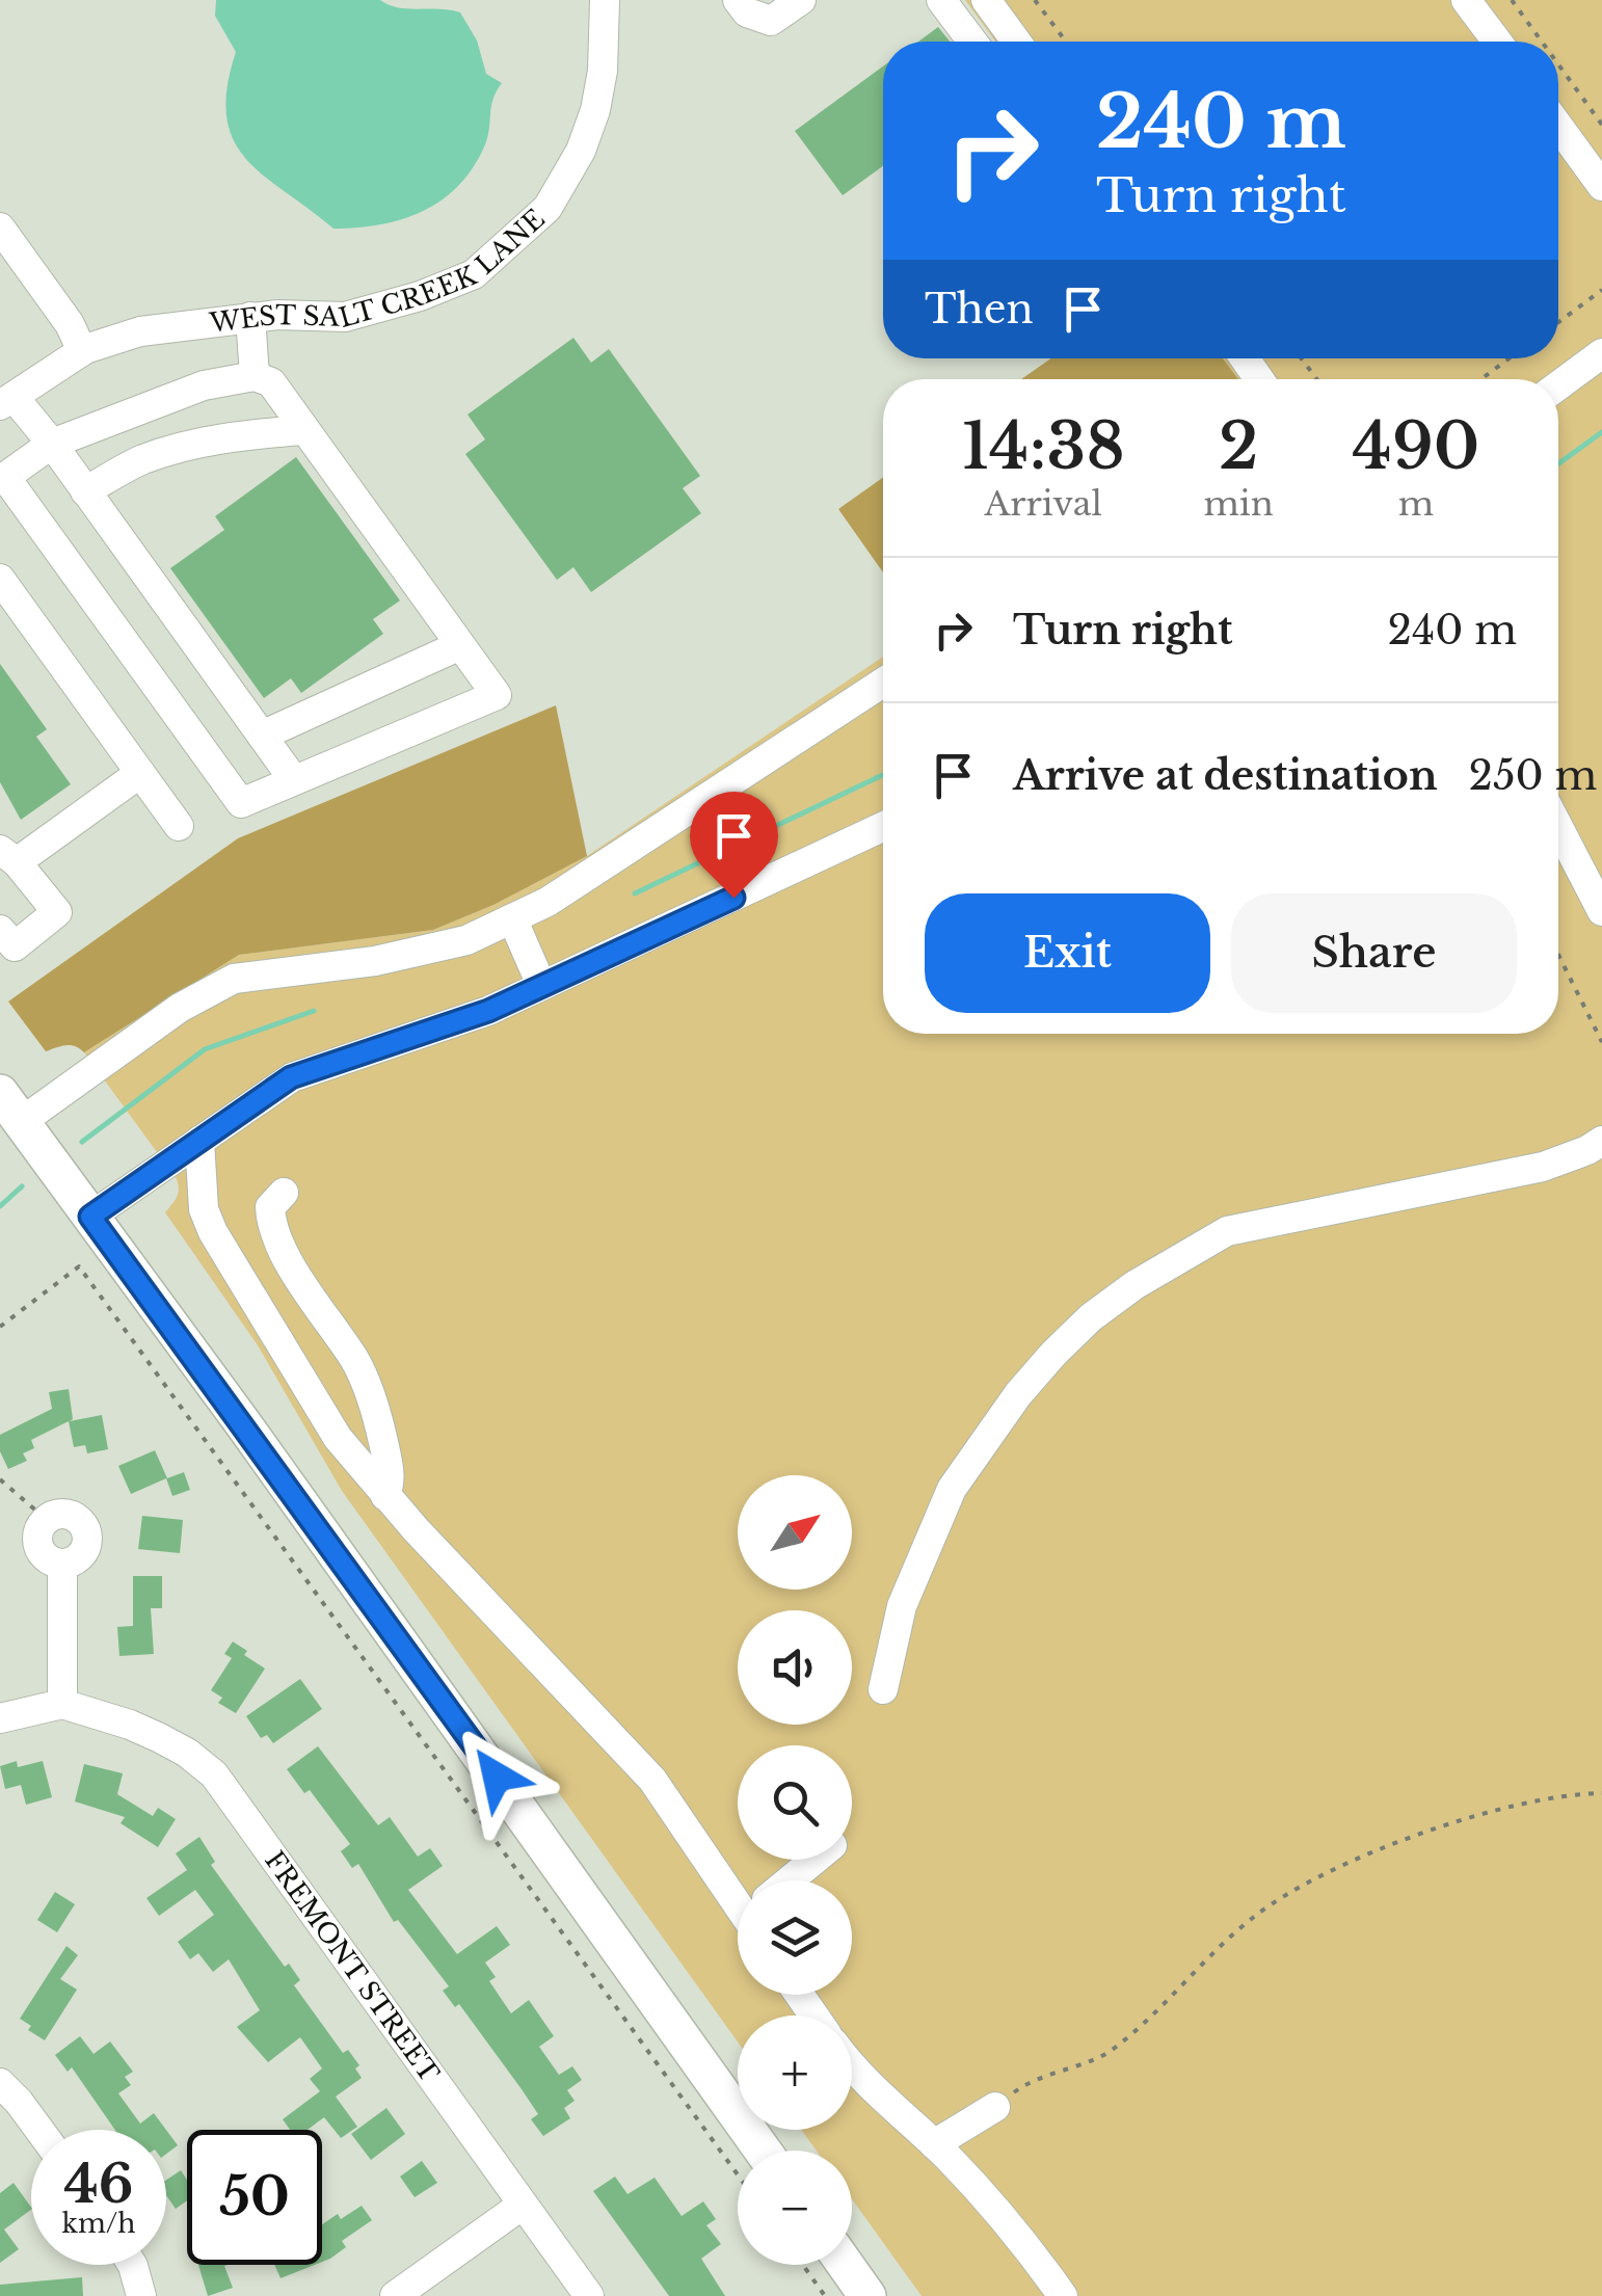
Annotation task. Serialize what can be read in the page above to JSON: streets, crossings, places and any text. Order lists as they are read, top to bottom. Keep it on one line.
{"streets":{"street":["WEST SALT CREEK LANE","FREMONT STREET"]},"north":"top right","page":{"turn":["240 m","Turn right"],"then":"Then","eta":["14:38","Arrival","2","min","490","m"],"list":[{"name":"Turn right","value":"240 m"},{"name":"Arrive at destination","value":"250 m"}],"buttons":["Exit","Share"],"map_buttons":["+","−"],"speed":"46 km/h","limit":"50"}}
